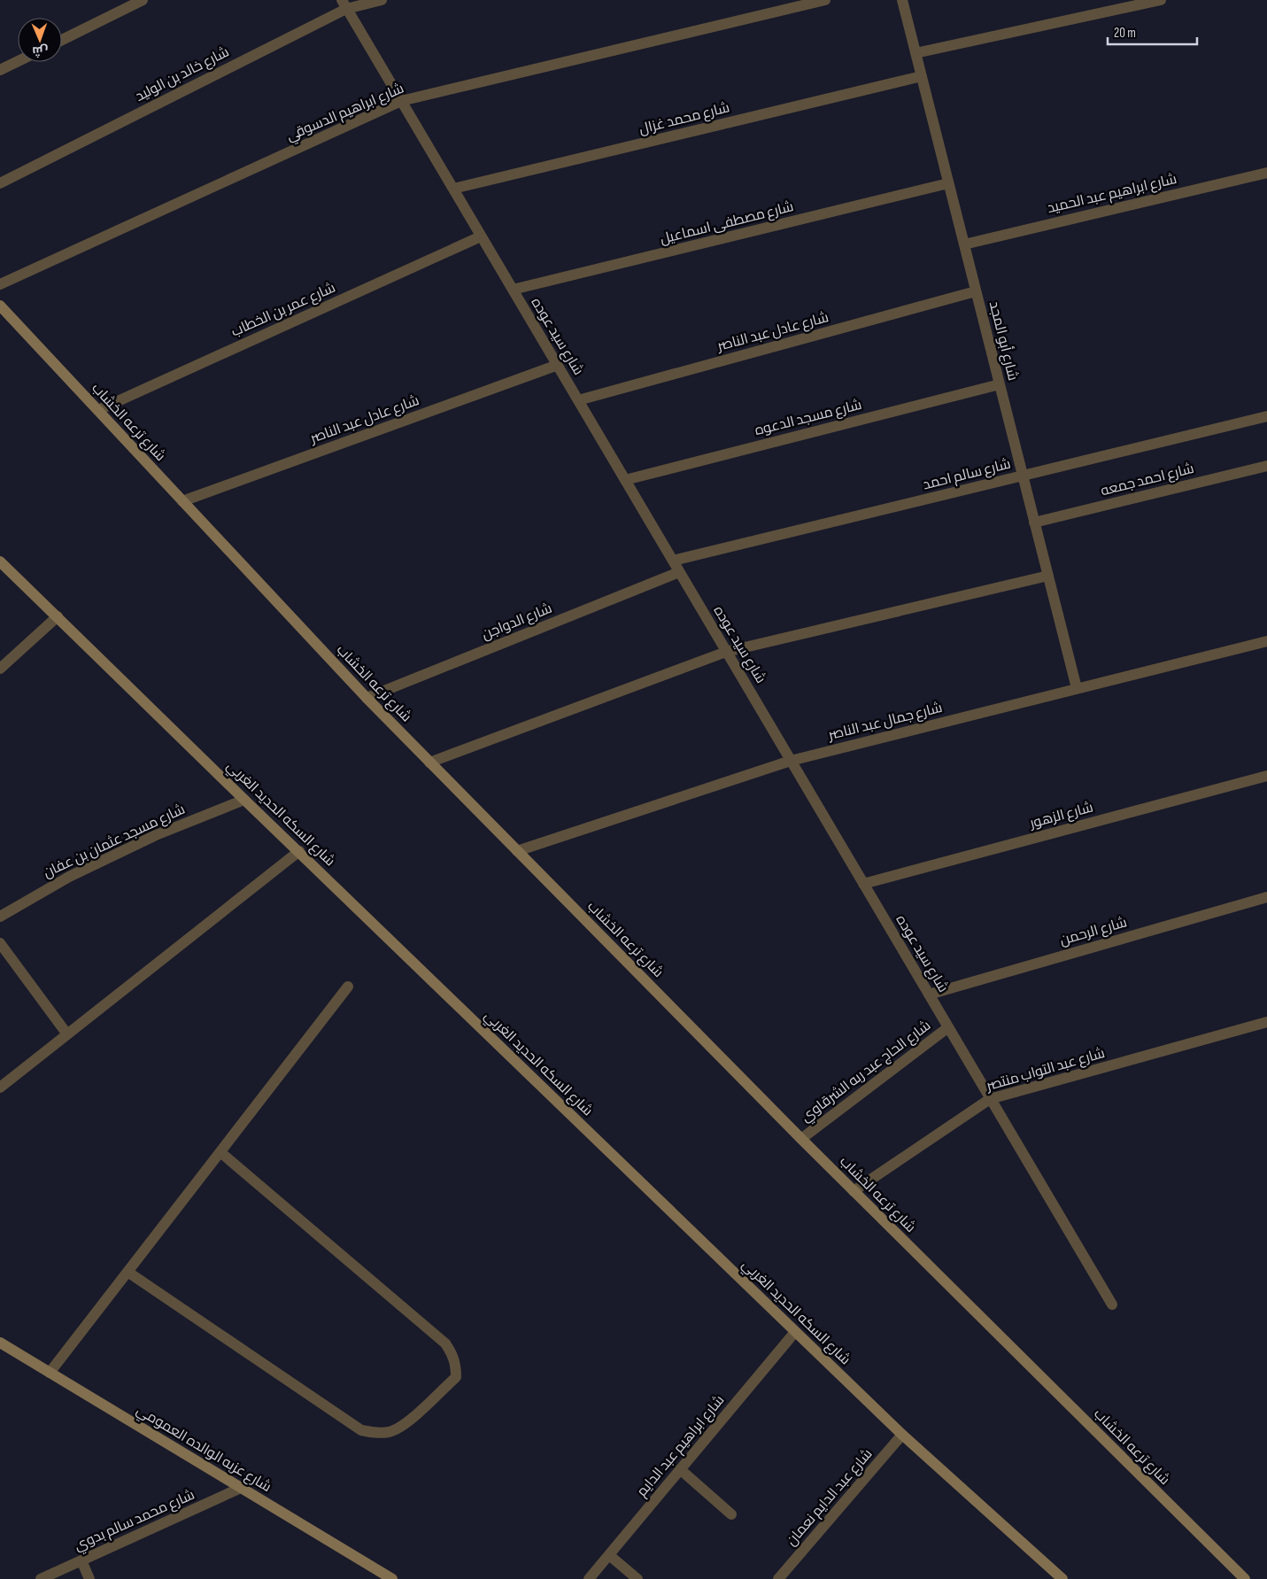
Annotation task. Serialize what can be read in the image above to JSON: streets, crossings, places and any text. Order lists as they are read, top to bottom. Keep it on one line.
{"streets":{"street":["شارع خالد بن الوليد","شارع ابراهيم الدسوقي","شارع محمد غزال","شارع ابراهيم عبد الحميد","شارع مصطفى اسماعيل","شارع عمر بن الخطاب","شارع عادل عبد الناصر","شارع سيد عوده","شارع أبو المجد","شارع مسجد الدعوه","شارع ترعه الخشاب","شارع سالم احمد","شارع احمد جمعه","شارع الدواجن","شارع جمال عبد الناصر","شارع السكه الحديد الغربي","شارع الزهور","شارع مسجد عثمان بن عفان","شارع الرحمن","شارع عبد التواب منتصر","شارع الحاج عبد ربه الشرقاوي","شارع ابراهيم عبد الدايم","شارع عزبه الوالده العمومي","شارع عبد الدايم نعمان","شارع محمد سالم بدوي"]},"crossings":[["شارع خالد بن الوليد","شارع سيد عوده"],["شارع ابراهيم الدسوقي","شارع سيد عوده"],["شارع محمد غزال","شارع سيد عوده"],["شارع محمد غزال","شارع أبو المجد"],["شارع ابراهيم عبد الحميد","شارع أبو المجد"],["شارع مصطفى اسماعيل","شارع سيد عوده"],["شارع مصطفى اسماعيل","شارع أبو المجد"],["شارع عمر بن الخطاب","شارع سيد عوده"],["شارع عمر بن الخطاب","شارع ترعه الخشاب"],["شارع عادل عبد الناصر","شارع سيد عوده"],["شارع عادل عبد الناصر","شارع أبو المجد"],["شارع عادل عبد الناصر","شارع ترعه الخشاب"],["شارع سيد عوده","شارع مسجد الدعوه"],["شارع سيد عوده","شارع سالم احمد"],["شارع سيد عوده","شارع الدواجن"],["شارع سيد عوده","شارع جمال عبد الناصر"],["شارع سيد عوده","شارع الزهور"],["شارع سيد عوده","شارع الرحمن"],["شارع سيد عوده","شارع عبد التواب منتصر"],["شارع سيد عوده","شارع الحاج عبد ربه الشرقاوي"],["شارع أبو المجد","شارع مسجد الدعوه"],["شارع أبو المجد","شارع سالم احمد"],["شارع أبو المجد","شارع احمد جمعه"],["شارع أبو المجد","شارع جمال عبد الناصر"],["شارع ترعه الخشاب","شارع الدواجن"],["شارع ترعه الخشاب","شارع جمال عبد الناصر"],["شارع ترعه الخشاب","شارع عبد التواب منتصر"],["شارع ترعه الخشاب","شارع الحاج عبد ربه الشرقاوي"],["شارع السكه الحديد الغربي","شارع مسجد عثمان بن عفان"],["شارع السكه الحديد الغربي","شارع ابراهيم عبد الدايم"],["شارع السكه الحديد الغربي","شارع عبد الدايم نعمان"],["شارع عزبه الوالده العمومي","شارع محمد سالم بدوي"]],"scale_bar":"20 m","north":"bottom"}
